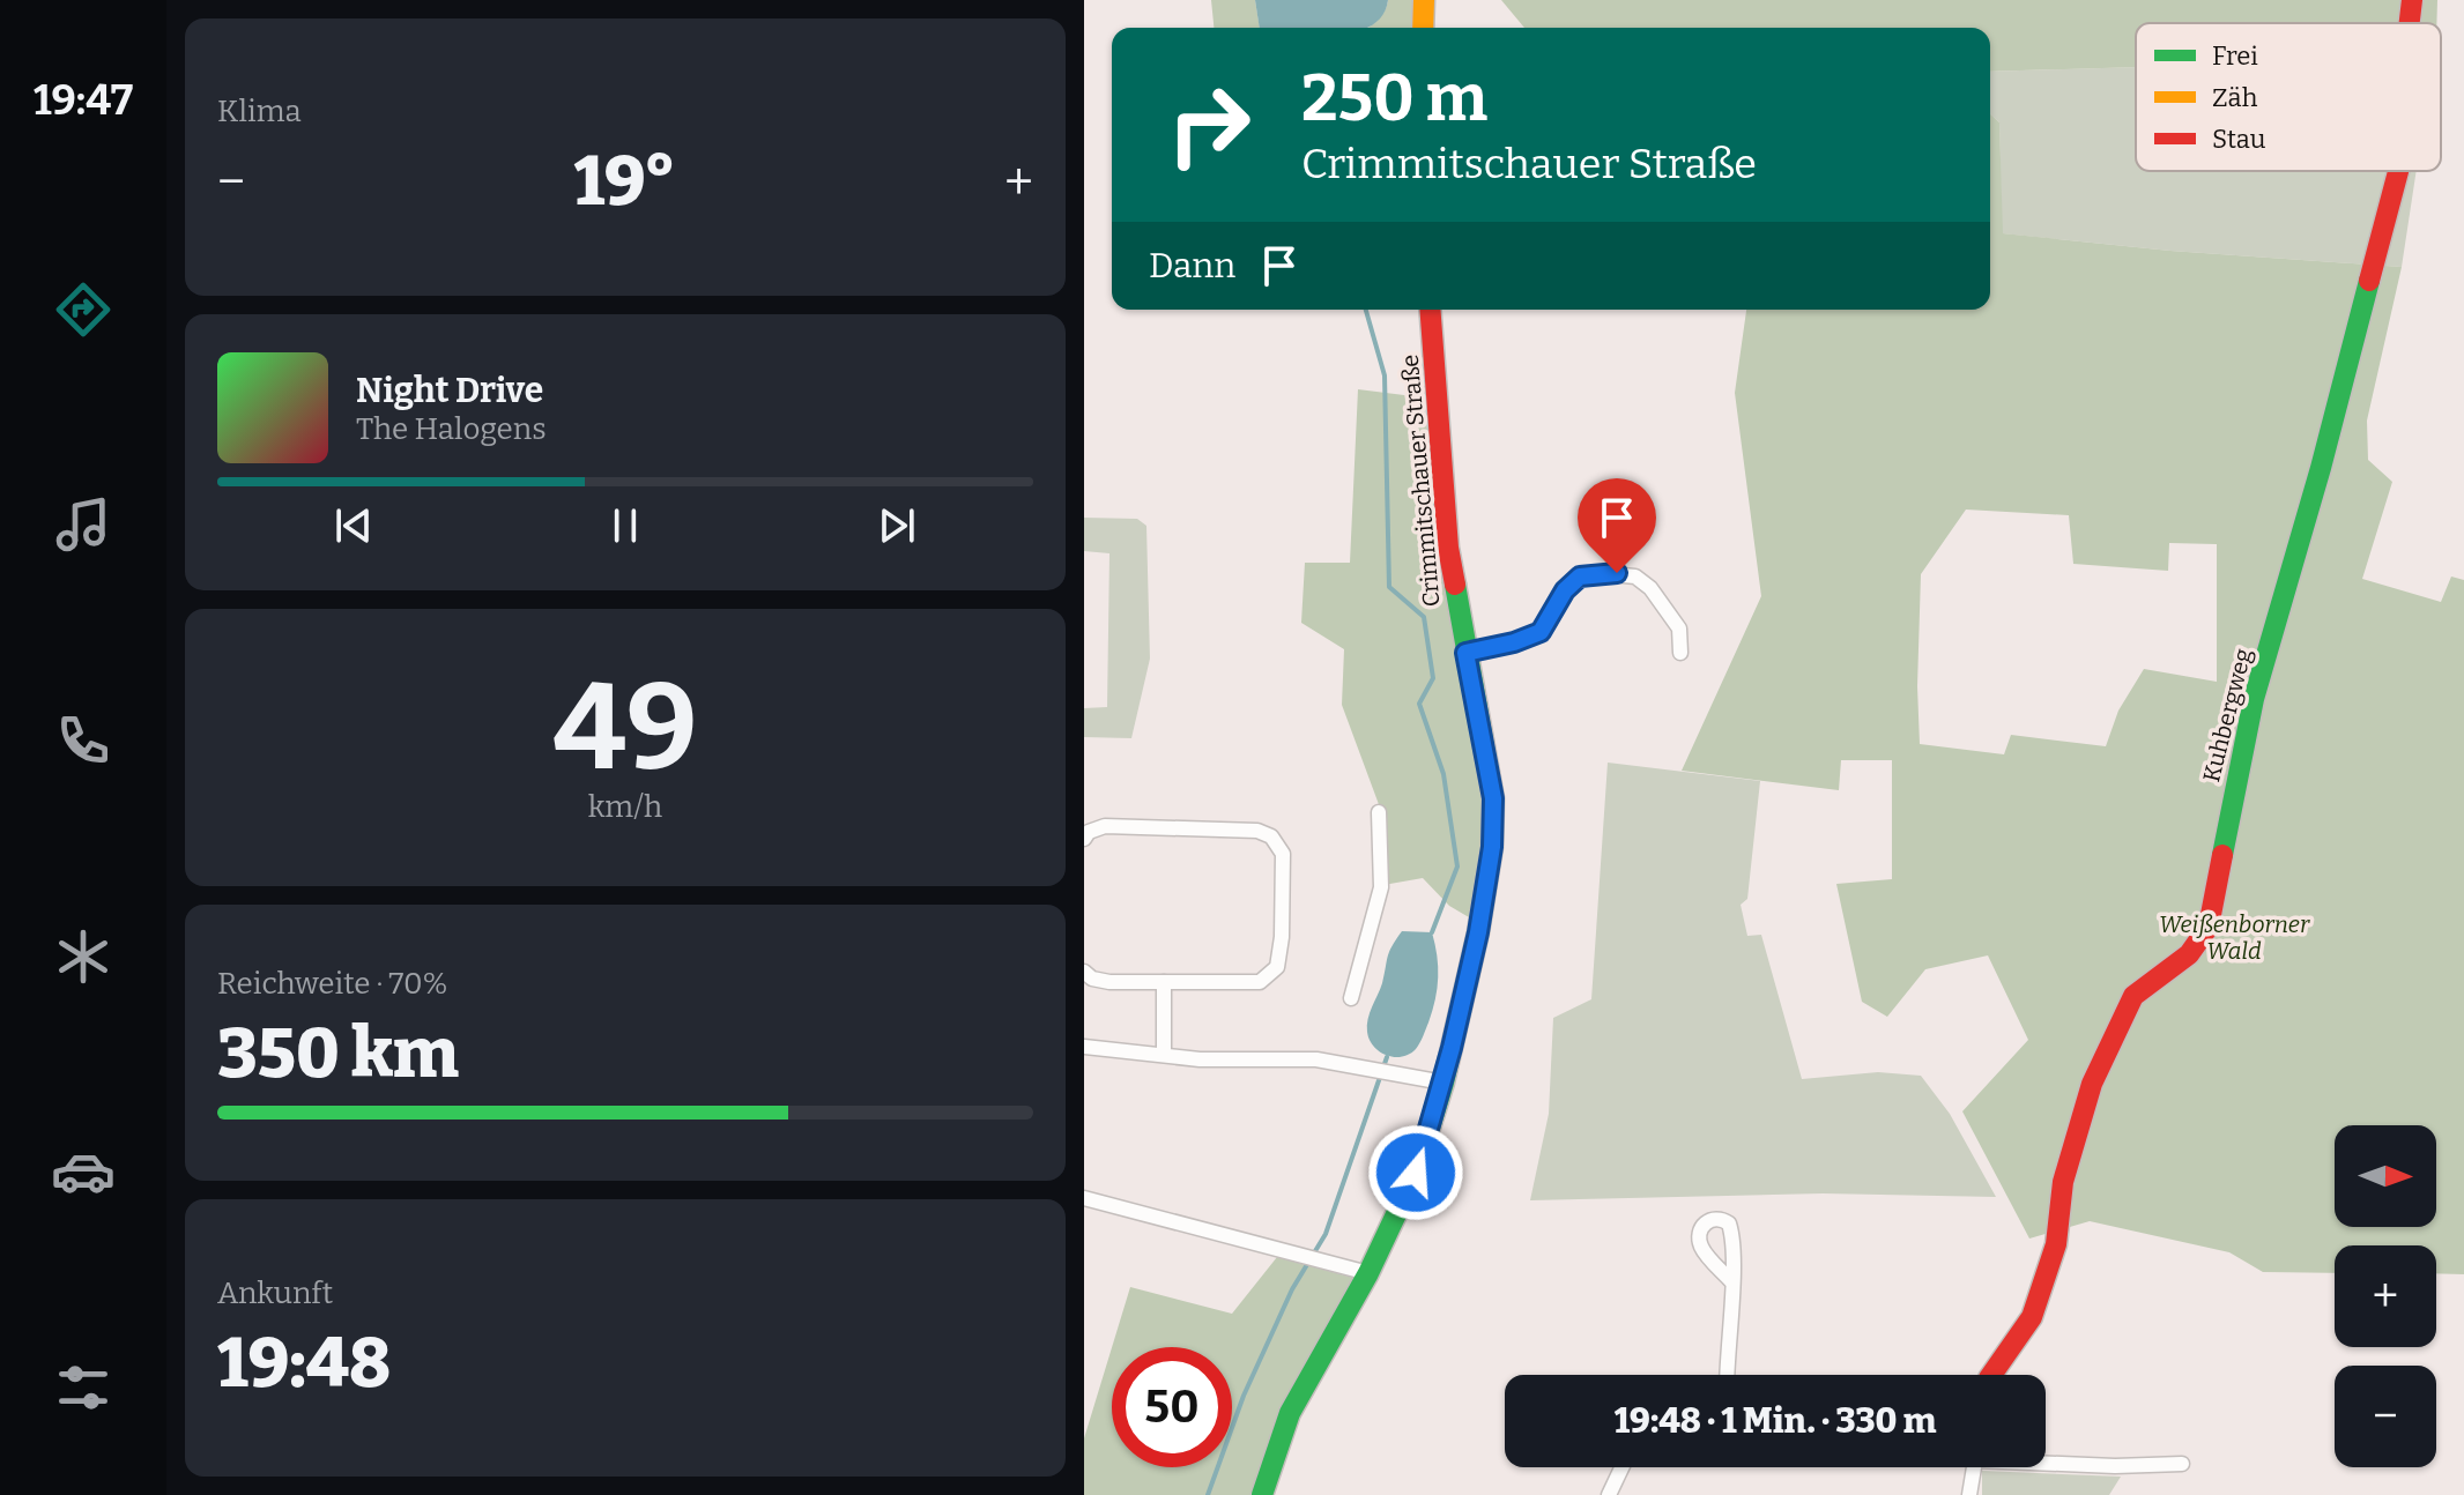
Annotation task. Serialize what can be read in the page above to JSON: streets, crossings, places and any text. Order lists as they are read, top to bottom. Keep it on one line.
{"streets":{"street":["Crimmitschauer Straße","Kuhbergweg"]},"parks":["Weißenborner Wald"],"legend":["Frei","Zäh","Stau"],"north":"right","page":{"tabs":"19:47","tile":["Klima",["49","km/h"],["Reichweite · 70%","350 km"],["Ankunft","19:48"]],"turn":["250 m","Crimmitschauer Straße"],"heat":["−","19°","+"],"then":"Dann","song":["Night Drive","The Halogens"],"map_buttons":["+","−"],"limit":"50","trip":"19:48 · 1 Min. · 330 m"}}
